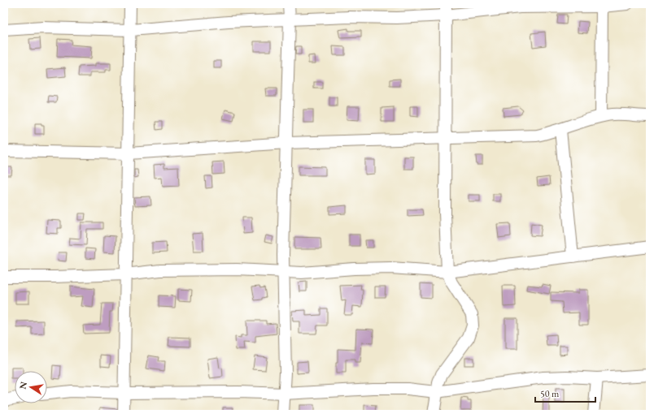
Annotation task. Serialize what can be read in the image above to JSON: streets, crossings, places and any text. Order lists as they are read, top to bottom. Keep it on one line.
{"scale_bar":"50 m","north":"left"}
